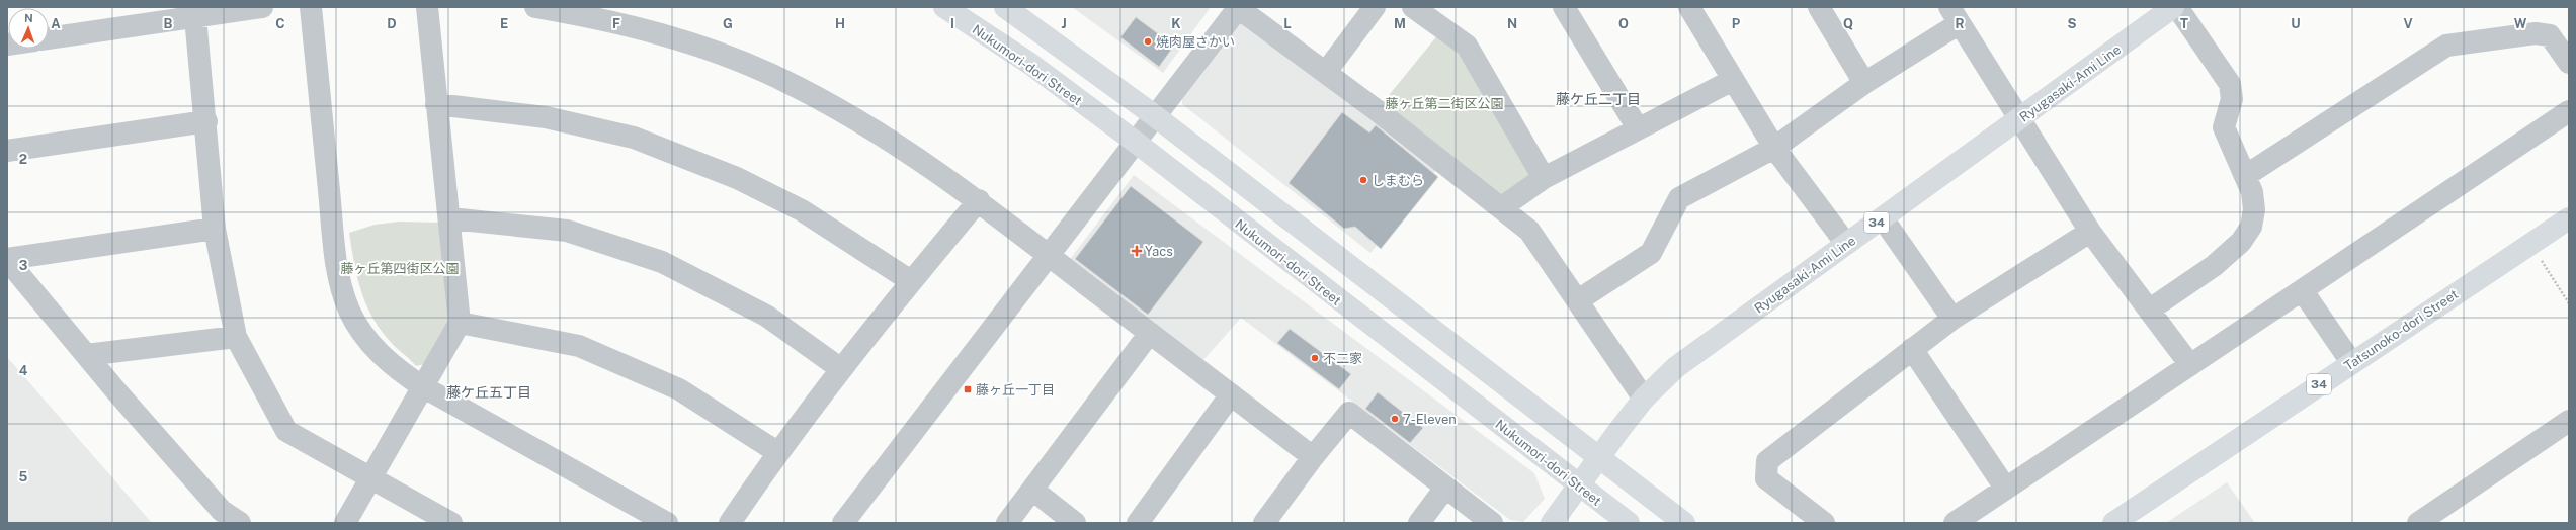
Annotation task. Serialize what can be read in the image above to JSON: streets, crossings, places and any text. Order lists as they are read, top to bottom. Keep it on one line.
{"streets":{"main road":["Nukumori-dori Street","Ryugasaki-Ami Line","34","Tatsunoko-dori Street"]},"crossings":[["Nukumori-dori Street","Ryugasaki-Ami Line"]],"districts":["藤ケ丘二丁目","藤ケ丘五丁目"],"parks":["藤ヶ丘第二街区公園","藤ヶ丘第四街区公園"],"places":{"other":["焼肉屋さかい","しまむら","不二家","7-Eleven"],"health":["Yacs"],"transit":["藤ヶ丘一丁目"]},"north":"top","grid":{"columns":["A","B","C","D","E","F","G","H","I","J","K","L","M","N","O","P","Q","R","S","T","U","V","W"],"rows":["2","3","4","5"]}}
